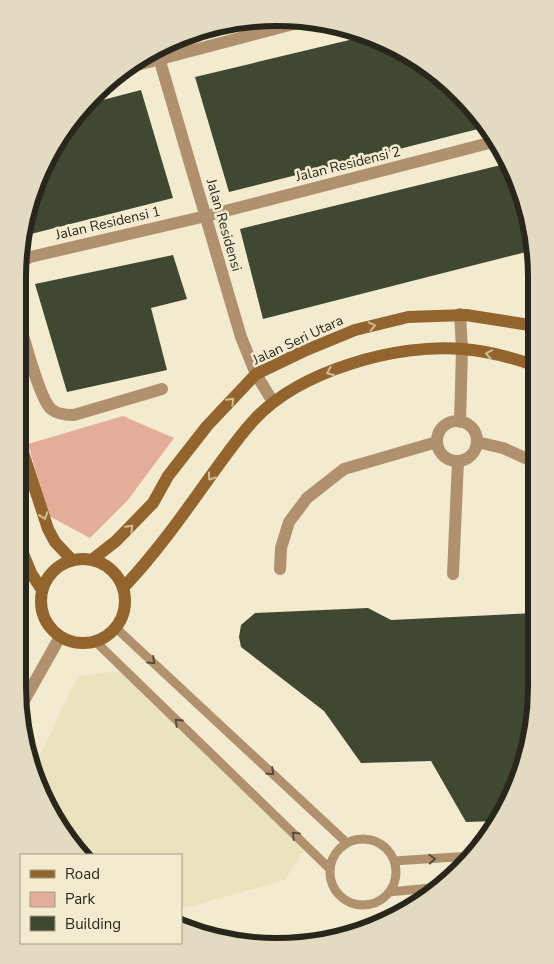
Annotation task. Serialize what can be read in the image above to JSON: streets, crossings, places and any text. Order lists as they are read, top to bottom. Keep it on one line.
{"streets":{"street":["Jalan Residensi 2","Jalan Residensi 1","Jalan Residensi","Jalan Seri Utara"]},"crossings":[["Jalan Residensi 2","Jalan Residensi 1"],["Jalan Residensi 2","Jalan Residensi"],["Jalan Residensi 1","Jalan Residensi"],["Jalan Residensi","Jalan Seri Utara"]],"legend":["Road","Park","Building"]}
